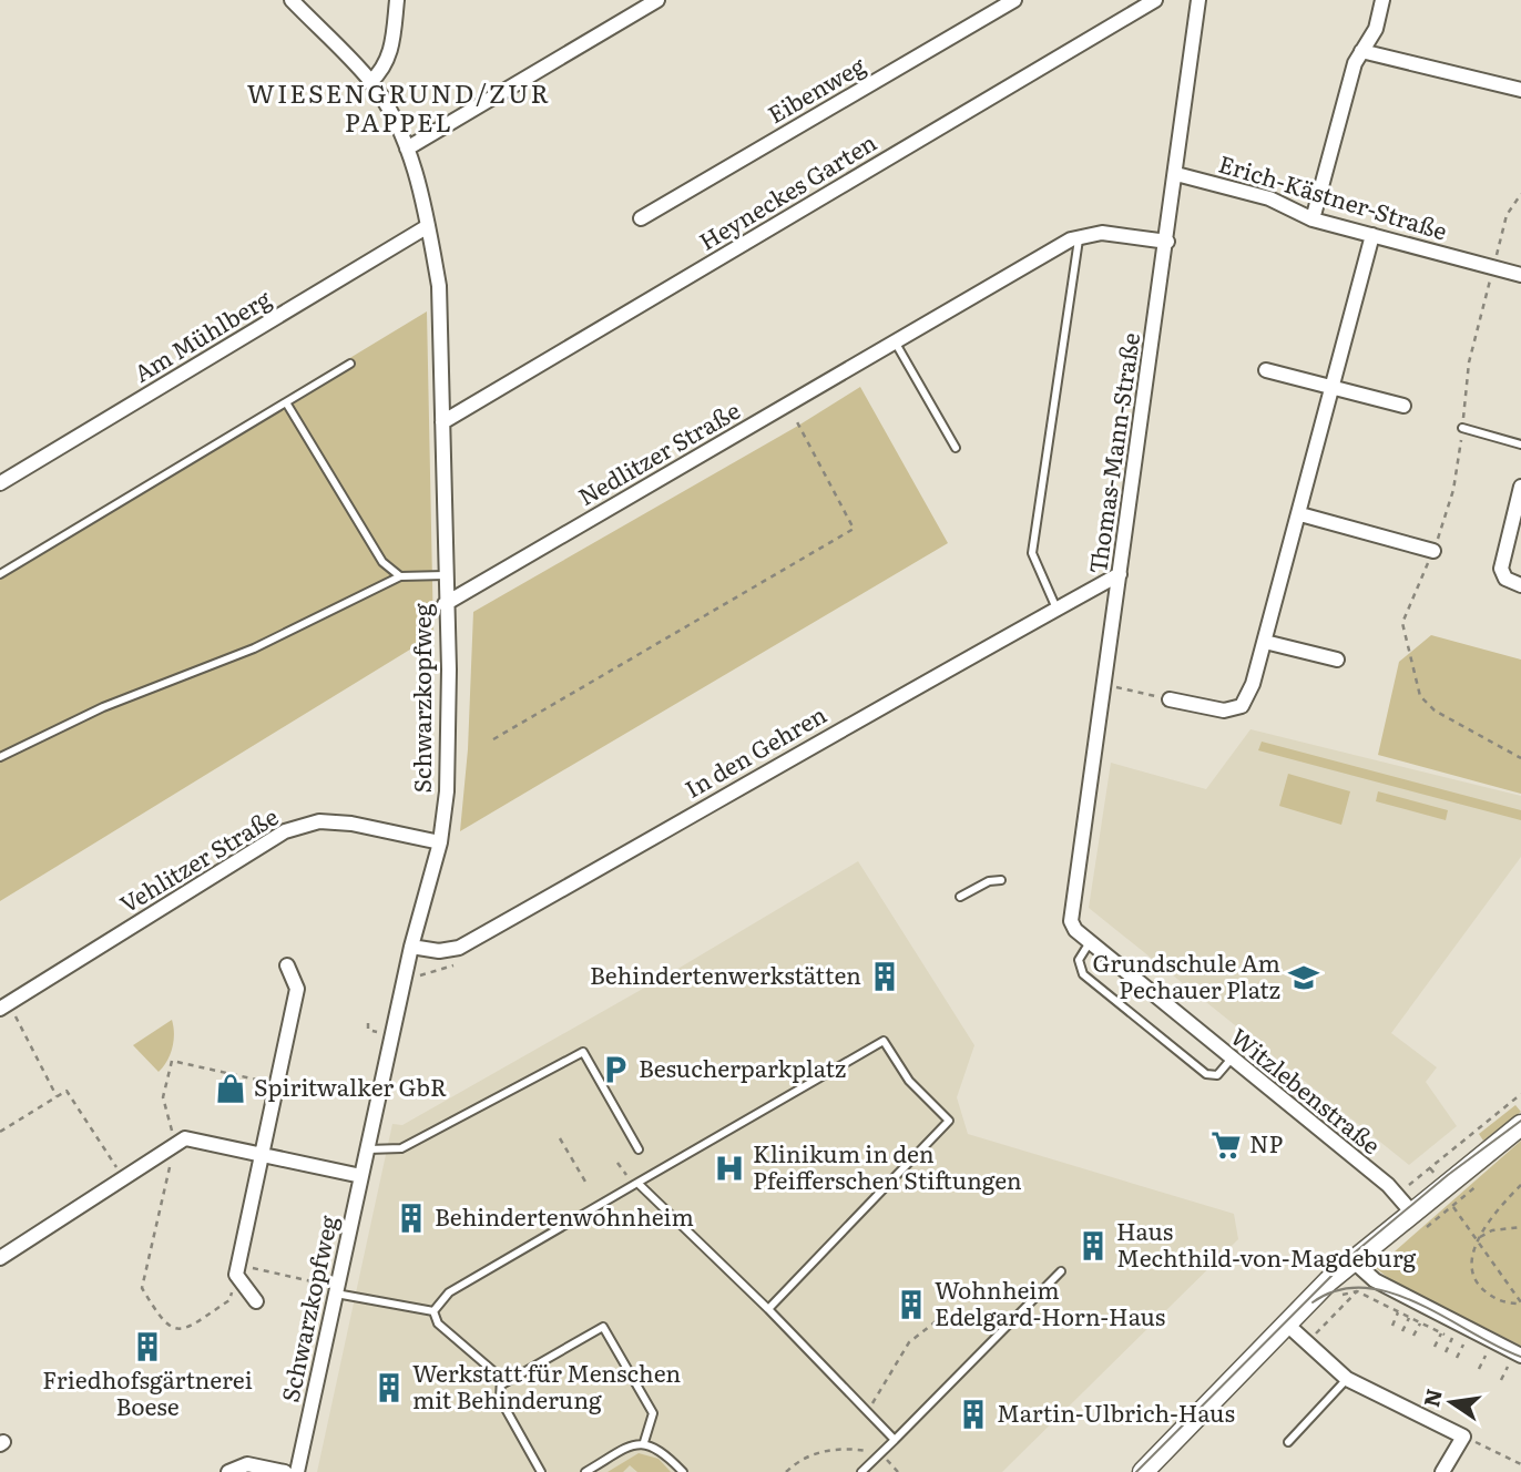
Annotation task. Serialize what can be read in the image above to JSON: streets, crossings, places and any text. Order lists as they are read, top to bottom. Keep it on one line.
{"streets":{"street":["Eibenweg","Heyneckes Garten","Erich-Kästner-Straße","Am Mühlberg","Thomas-Mann-Straße","Nedlitzer Straße","Schwarzkopfweg","In den Gehren","Vehlitzer Straße","Witzlebenstraße"]},"crossings":[["Heyneckes Garten","Schwarzkopfweg"],["Erich-Kästner-Straße","Thomas-Mann-Straße"],["Am Mühlberg","Schwarzkopfweg"],["Thomas-Mann-Straße","Nedlitzer Straße"],["Thomas-Mann-Straße","In den Gehren"],["Thomas-Mann-Straße","Witzlebenstraße"],["Nedlitzer Straße","Schwarzkopfweg"],["Schwarzkopfweg","In den Gehren"],["Schwarzkopfweg","Vehlitzer Straße"]],"districts":["WIESENGRUND/ZUR PAPPEL"],"places":{"building":["Behindertenwerkstätten","Behindertenwohnheim","Haus Mechthild-von-Magdeburg","Wohnheim Edelgard-Horn-Haus","Friedhofsgärtnerei Boese","Werkstatt für Menschen mit Behinderung","Martin-Ulbrich-Haus"],"school or university":["Grundschule Am Pechauer Platz"],"parking":["Besucherparkplatz"],"shop":["Spiritwalker GbR"],"supermarket":["NP"],"hospital":["Klinikum in den Pfeifferschen Stiftungen"]},"north":"left"}
